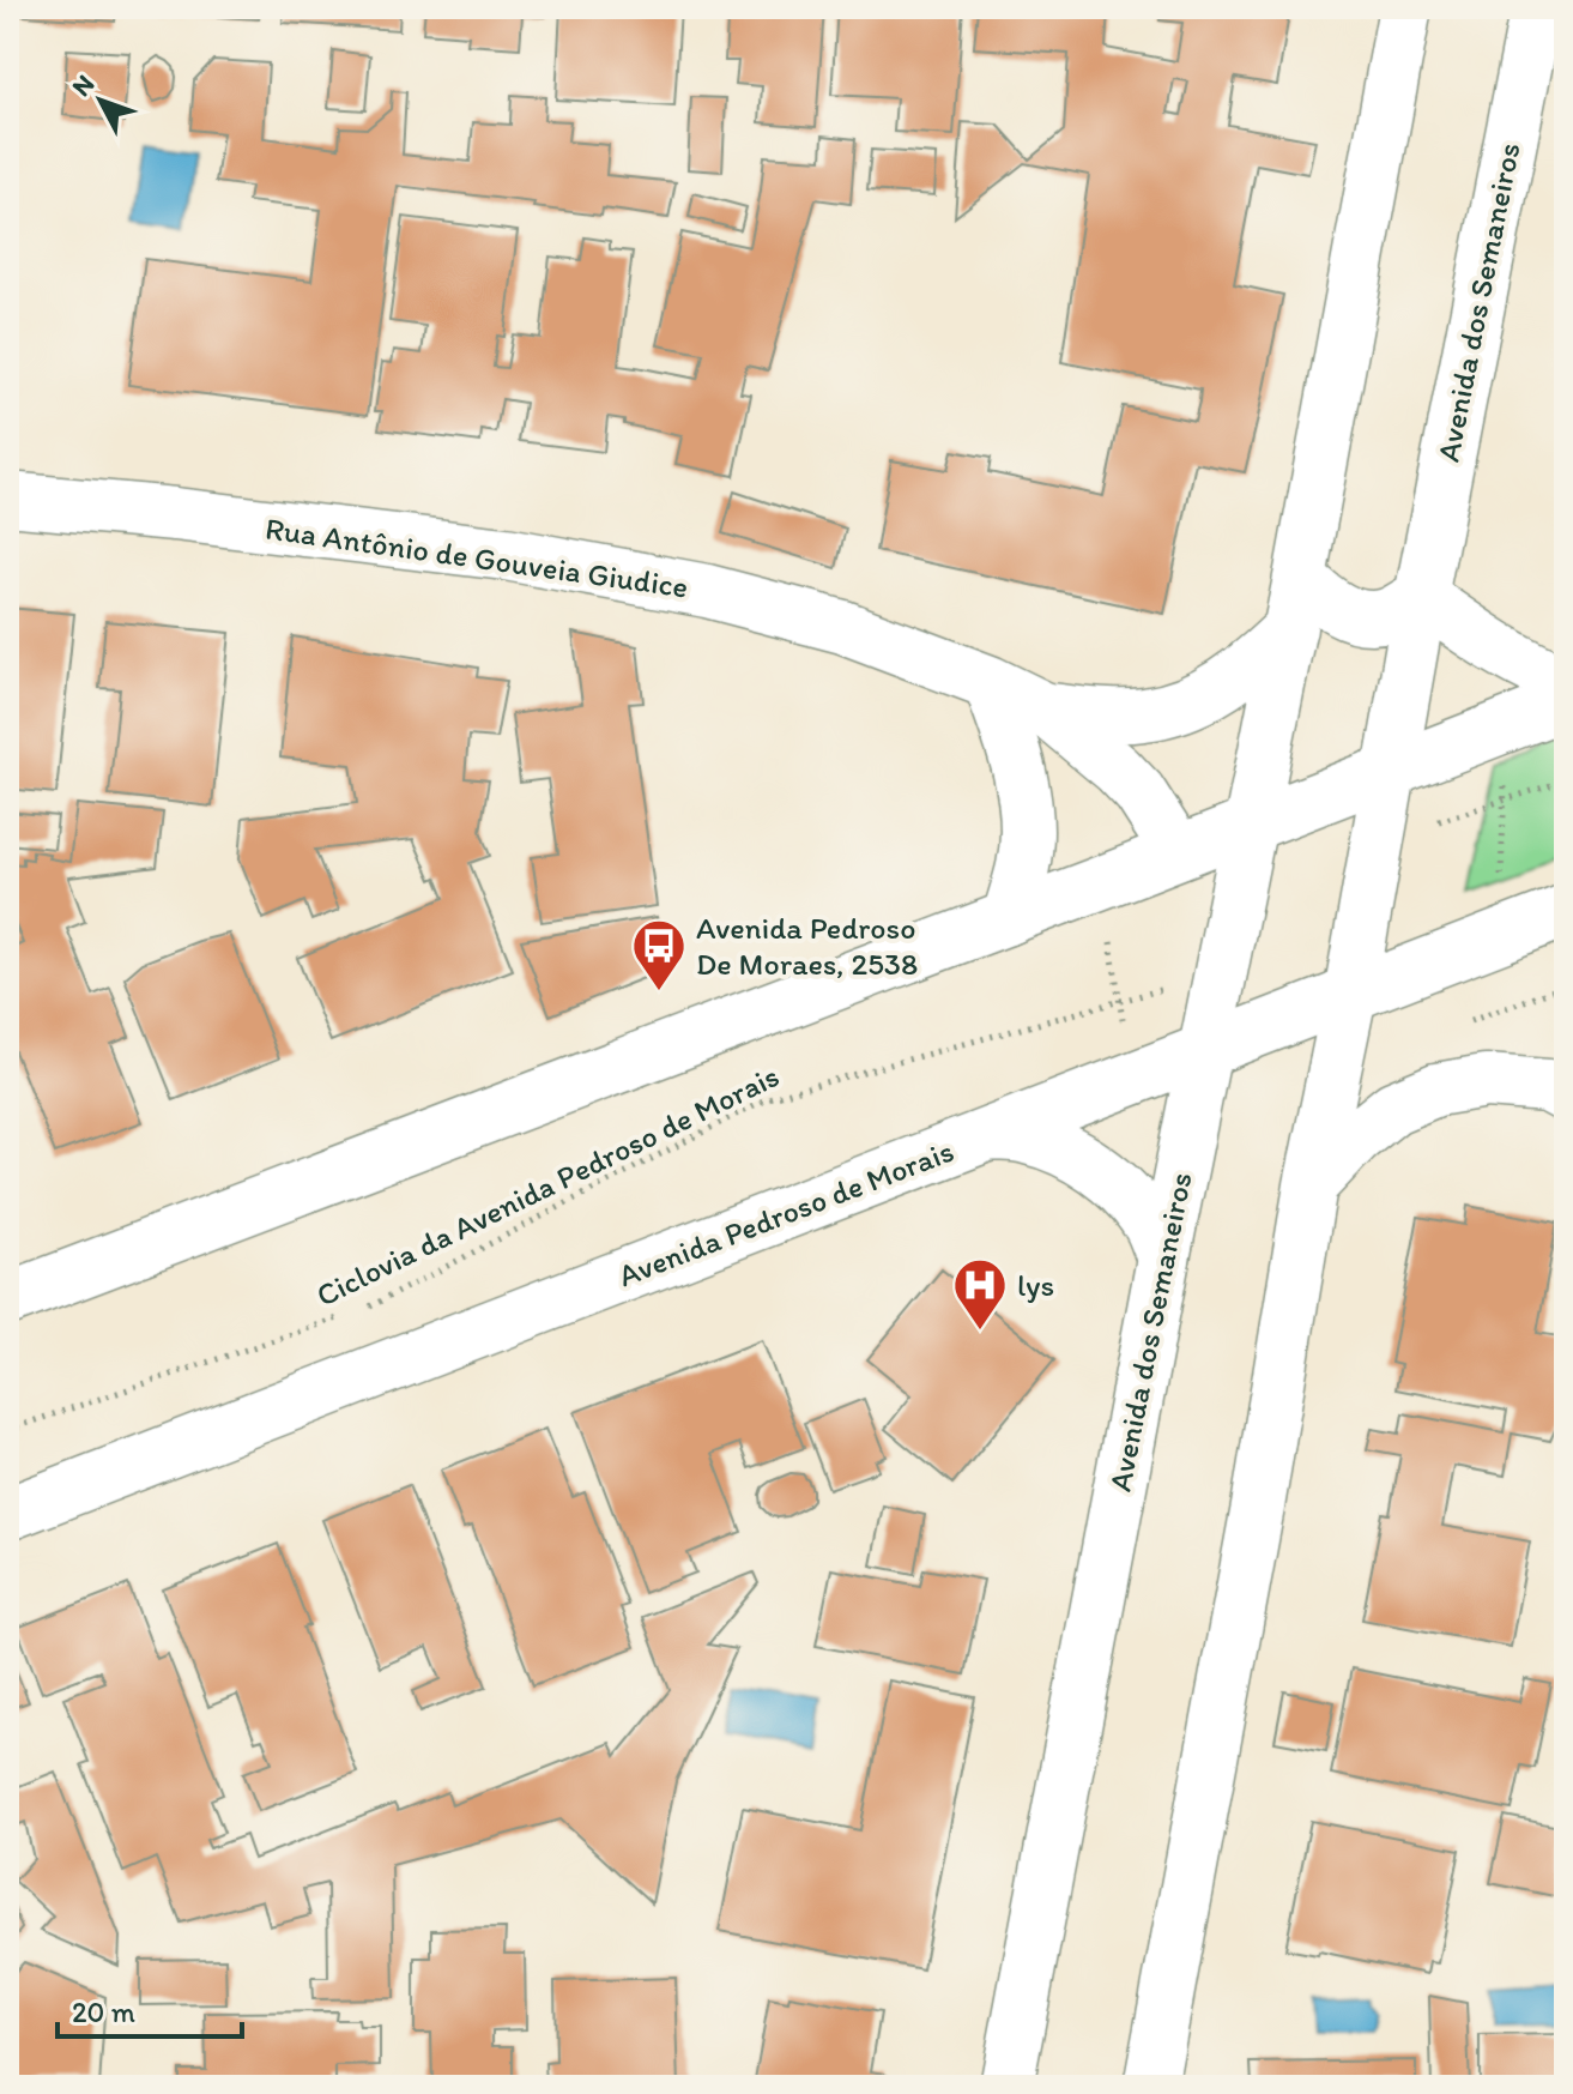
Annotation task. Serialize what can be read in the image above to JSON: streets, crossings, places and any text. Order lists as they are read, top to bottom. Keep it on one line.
{"streets":{"main road":["Avenida dos Semaneiros","Rua Antônio de Gouveia Giudice","Avenida Pedroso de Morais"],"path":["Ciclovia da Avenida Pedroso de Morais"]},"crossings":[["Avenida dos Semaneiros","Rua Antônio de Gouveia Giudice"],["Avenida dos Semaneiros","Ciclovia da Avenida Pedroso de Morais"],["Avenida dos Semaneiros","Avenida Pedroso de Morais"]],"places":{"bus stop":["Avenida Pedroso De Moraes, 2538"],"hospital":["lys"]},"scale_bar":"20 m","north":"top left"}
